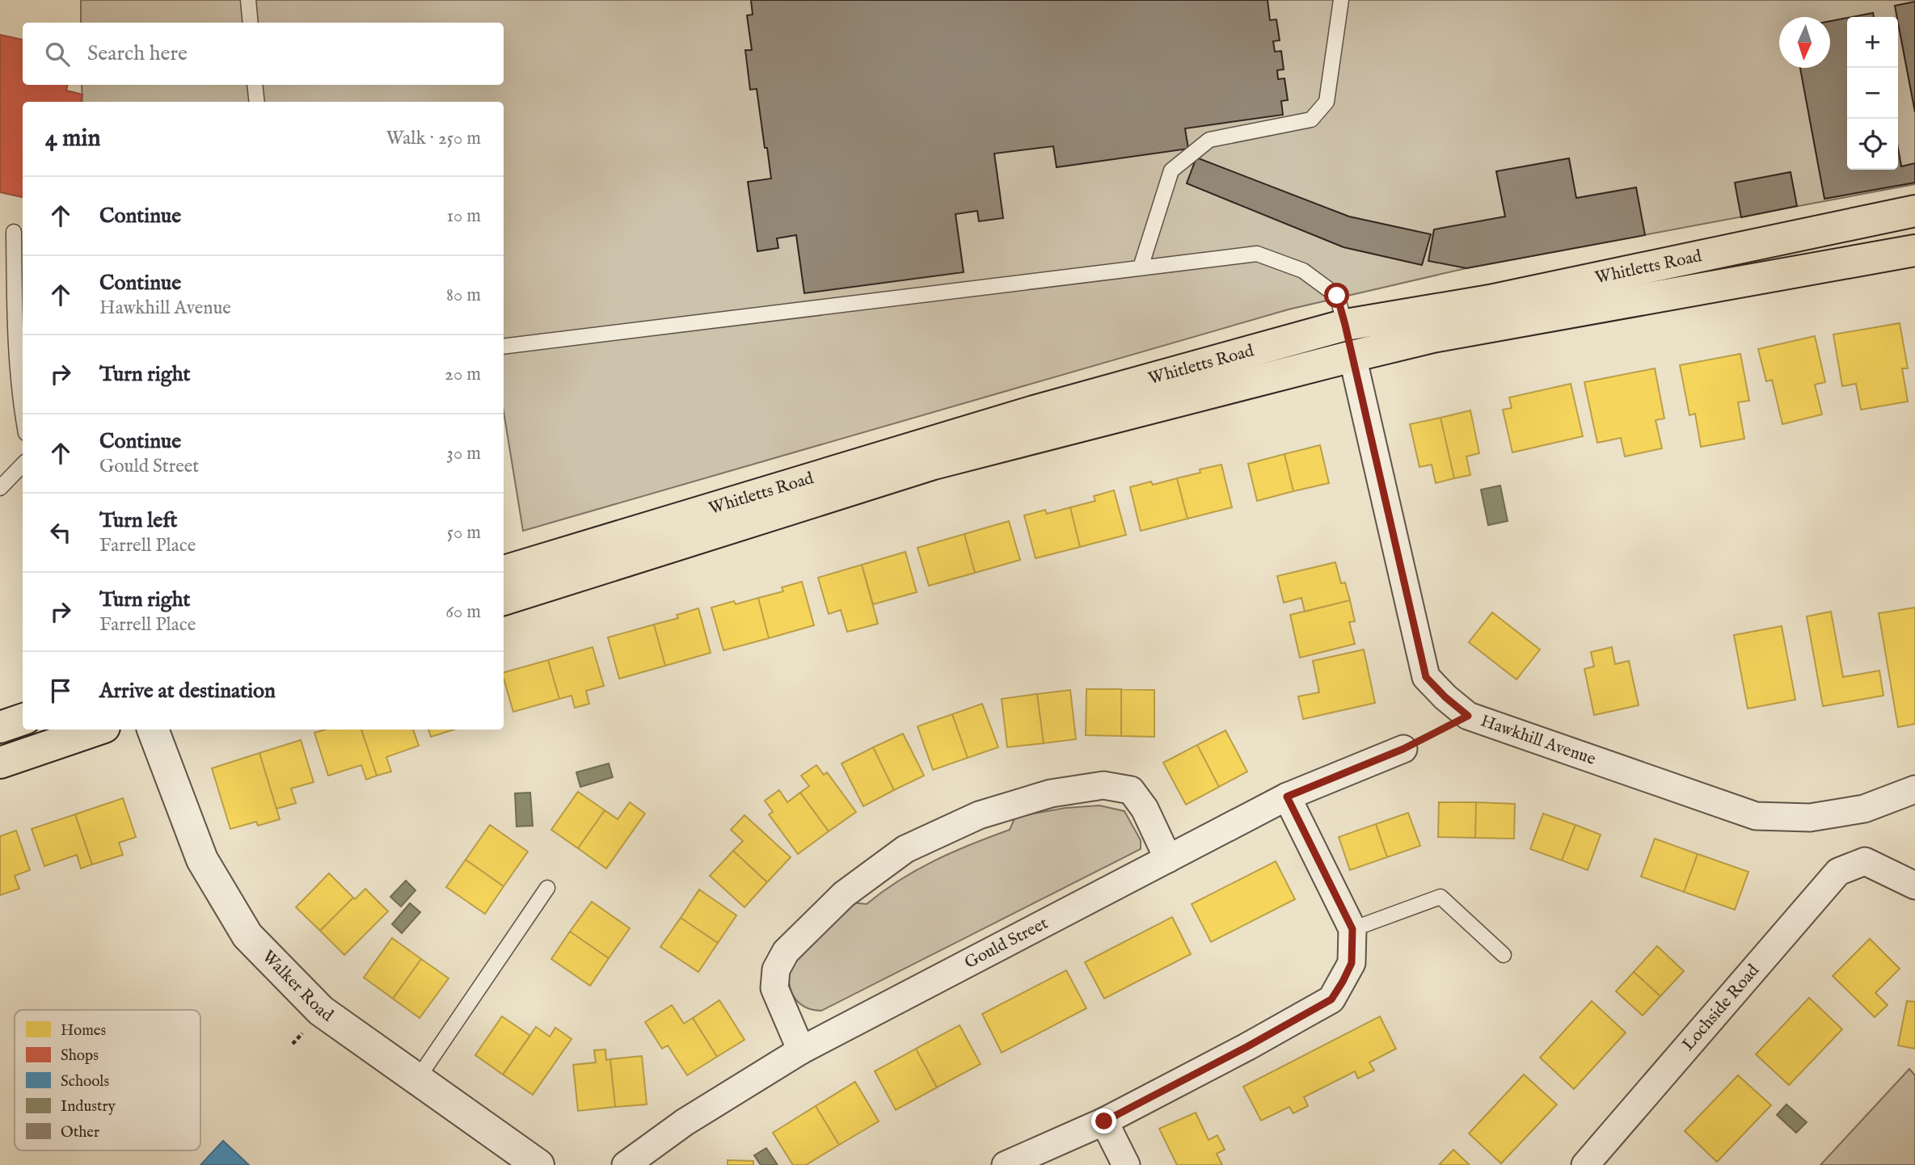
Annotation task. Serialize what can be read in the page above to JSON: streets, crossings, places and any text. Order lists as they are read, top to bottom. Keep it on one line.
{"streets":{"main road":["Whitletts Road"],"street":["Hawkhill Avenue","Gould Street","Walker Road","Lochside Road"]},"crossings":[["Whitletts Road","Hawkhill Avenue"]],"legend":["Homes","Shops","Schools","Industry","Other"],"north":"bottom","page":{"map_buttons":["+","−"],"search":"Search here","heading":["4 min","Walk · 250 m"],"list":[["Continue","10 m"],["Continue","Hawkhill Avenue","80 m"],["Turn right","20 m"],["Continue","Gould Street","30 m"],["Turn left","Farrell Place","50 m"],["Turn right","Farrell Place","60 m"],"Arrive at destination"]}}
